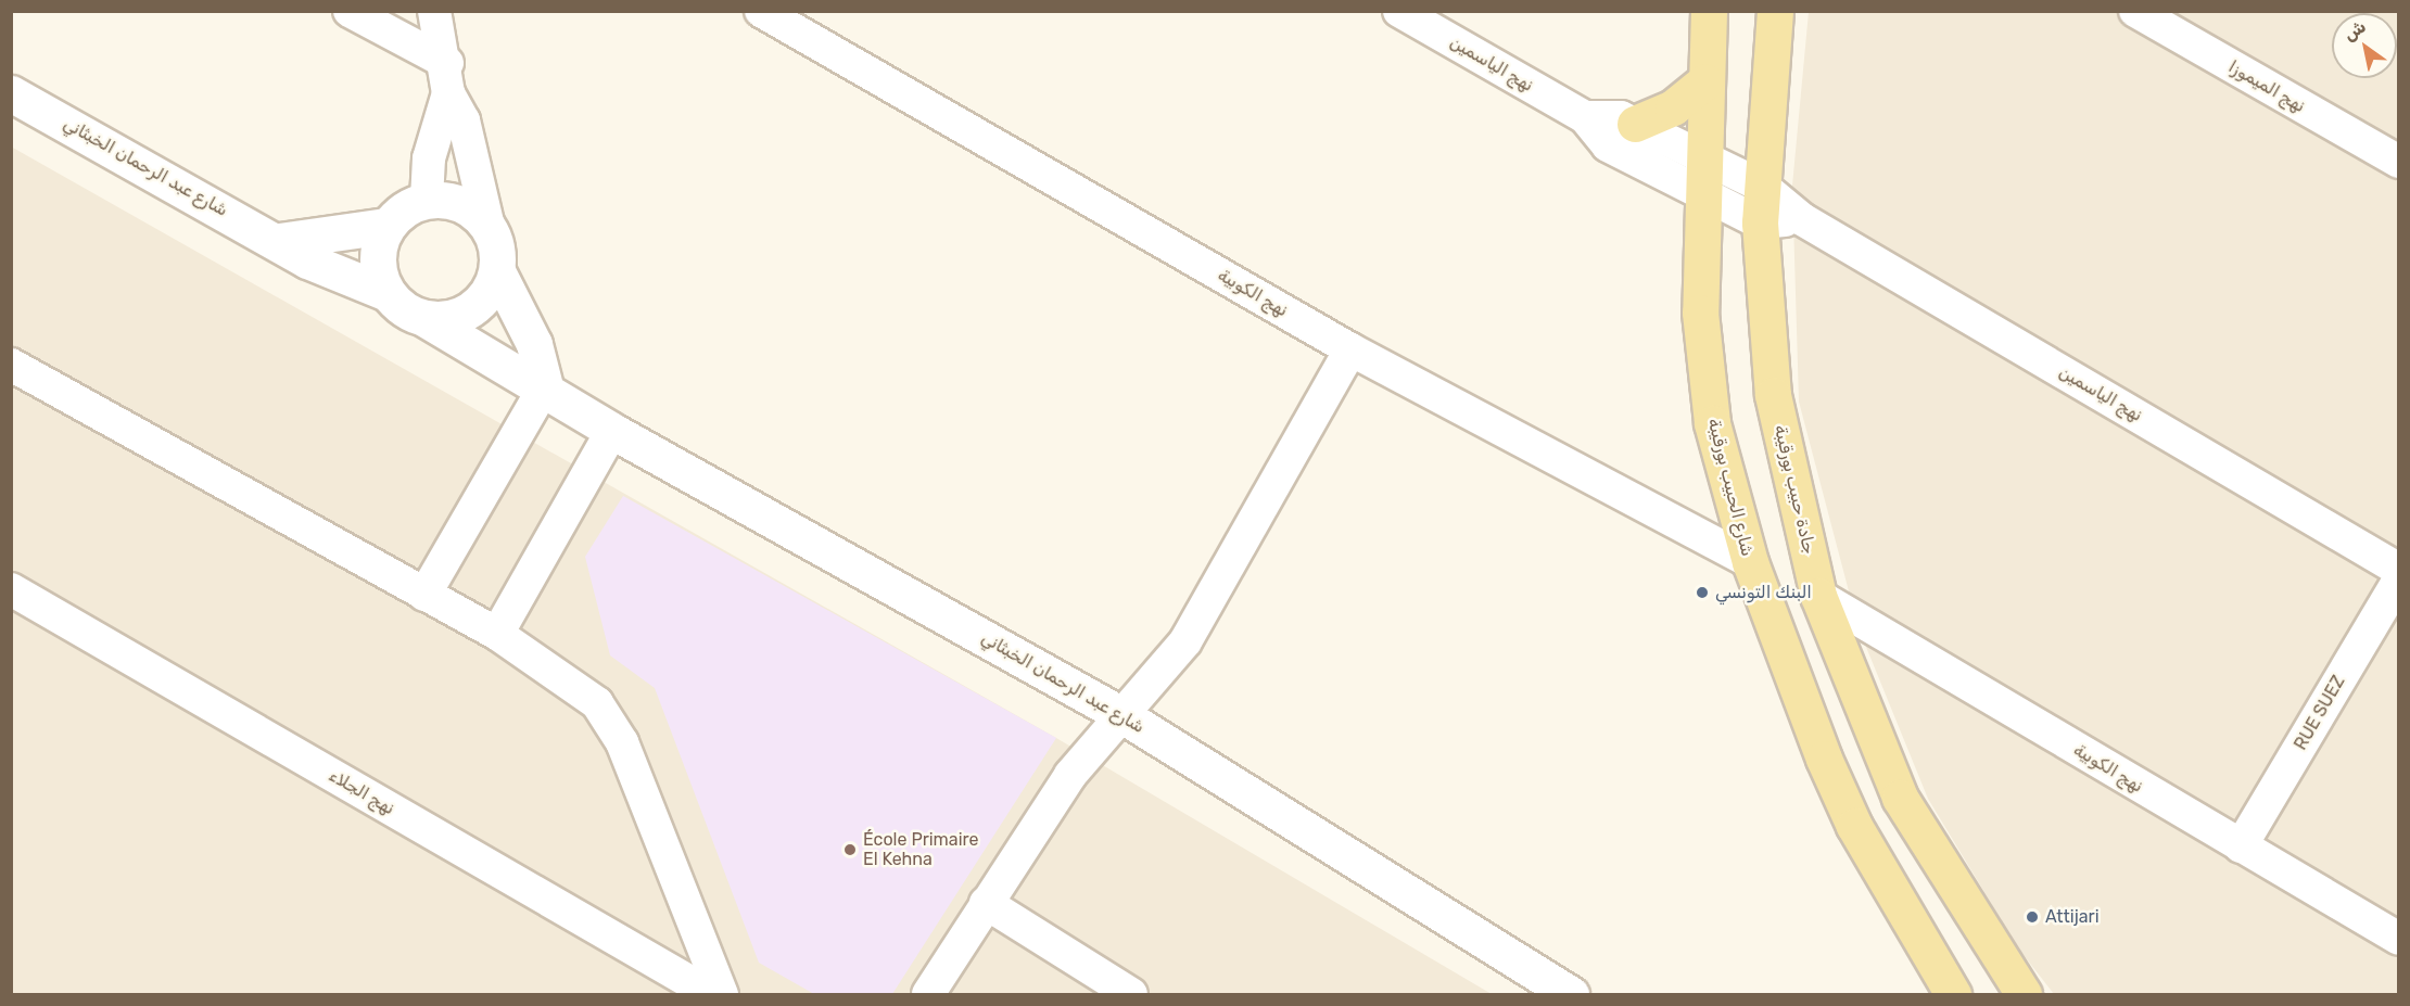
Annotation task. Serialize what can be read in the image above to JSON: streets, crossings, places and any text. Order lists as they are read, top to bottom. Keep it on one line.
{"streets":{"main road":["شارع عبد الرحمان الخبثاني","شارع الحبيب بورقيبة","جادة حبيب بورقيبة"],"street":["نهج الياسمين","نهج الميموزا","نهج الكوبية","RUE SUEZ","نهج الجلاء"]},"crossings":[["نهج الياسمين","شارع الحبيب بورقيبة"],["نهج الياسمين","جادة حبيب بورقيبة"],["نهج الكوبية","شارع الحبيب بورقيبة"],["نهج الكوبية","جادة حبيب بورقيبة"],["نهج الكوبية","RUE SUEZ"]],"places":["البنك التونسي","École Primaire El Kehna","Attijari"],"north":"top left"}
